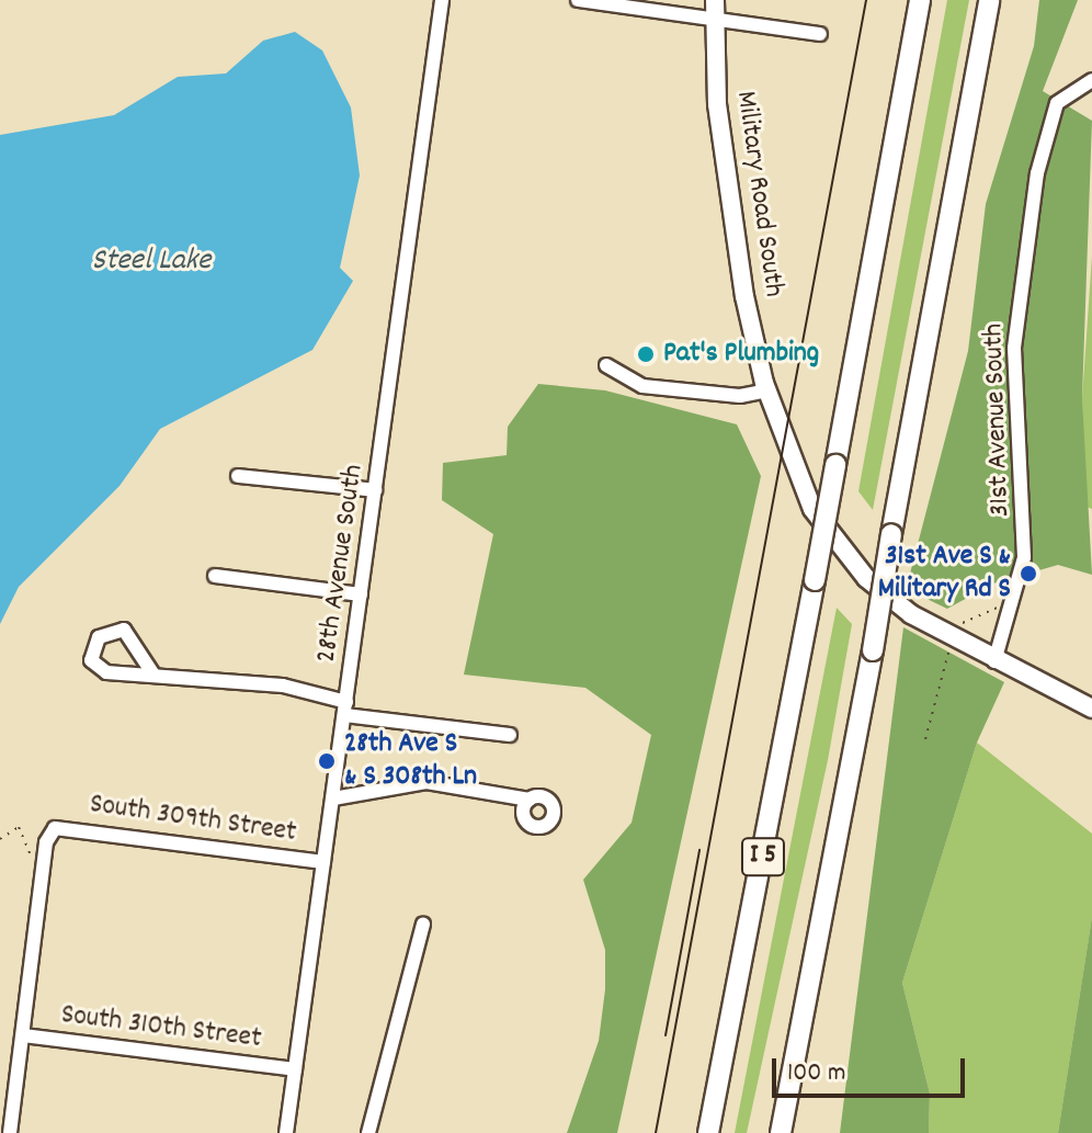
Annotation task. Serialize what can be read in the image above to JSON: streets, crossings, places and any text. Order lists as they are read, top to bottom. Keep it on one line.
{"streets":{"highway":["I 5"],"main road":["Military Road South"],"street":["31st Avenue South","28th Avenue South","South 309th Street","South 310th Street"]},"crossings":[["Military Road South","31st Avenue South"],["28th Avenue South","South 309th Street"],["28th Avenue South","South 310th Street"]],"water":["Steel Lake"],"places":["Pat's Plumbing","31st Ave S & Military Rd S","28th Ave S & S 308th Ln"],"scale_bar":"100 m"}
